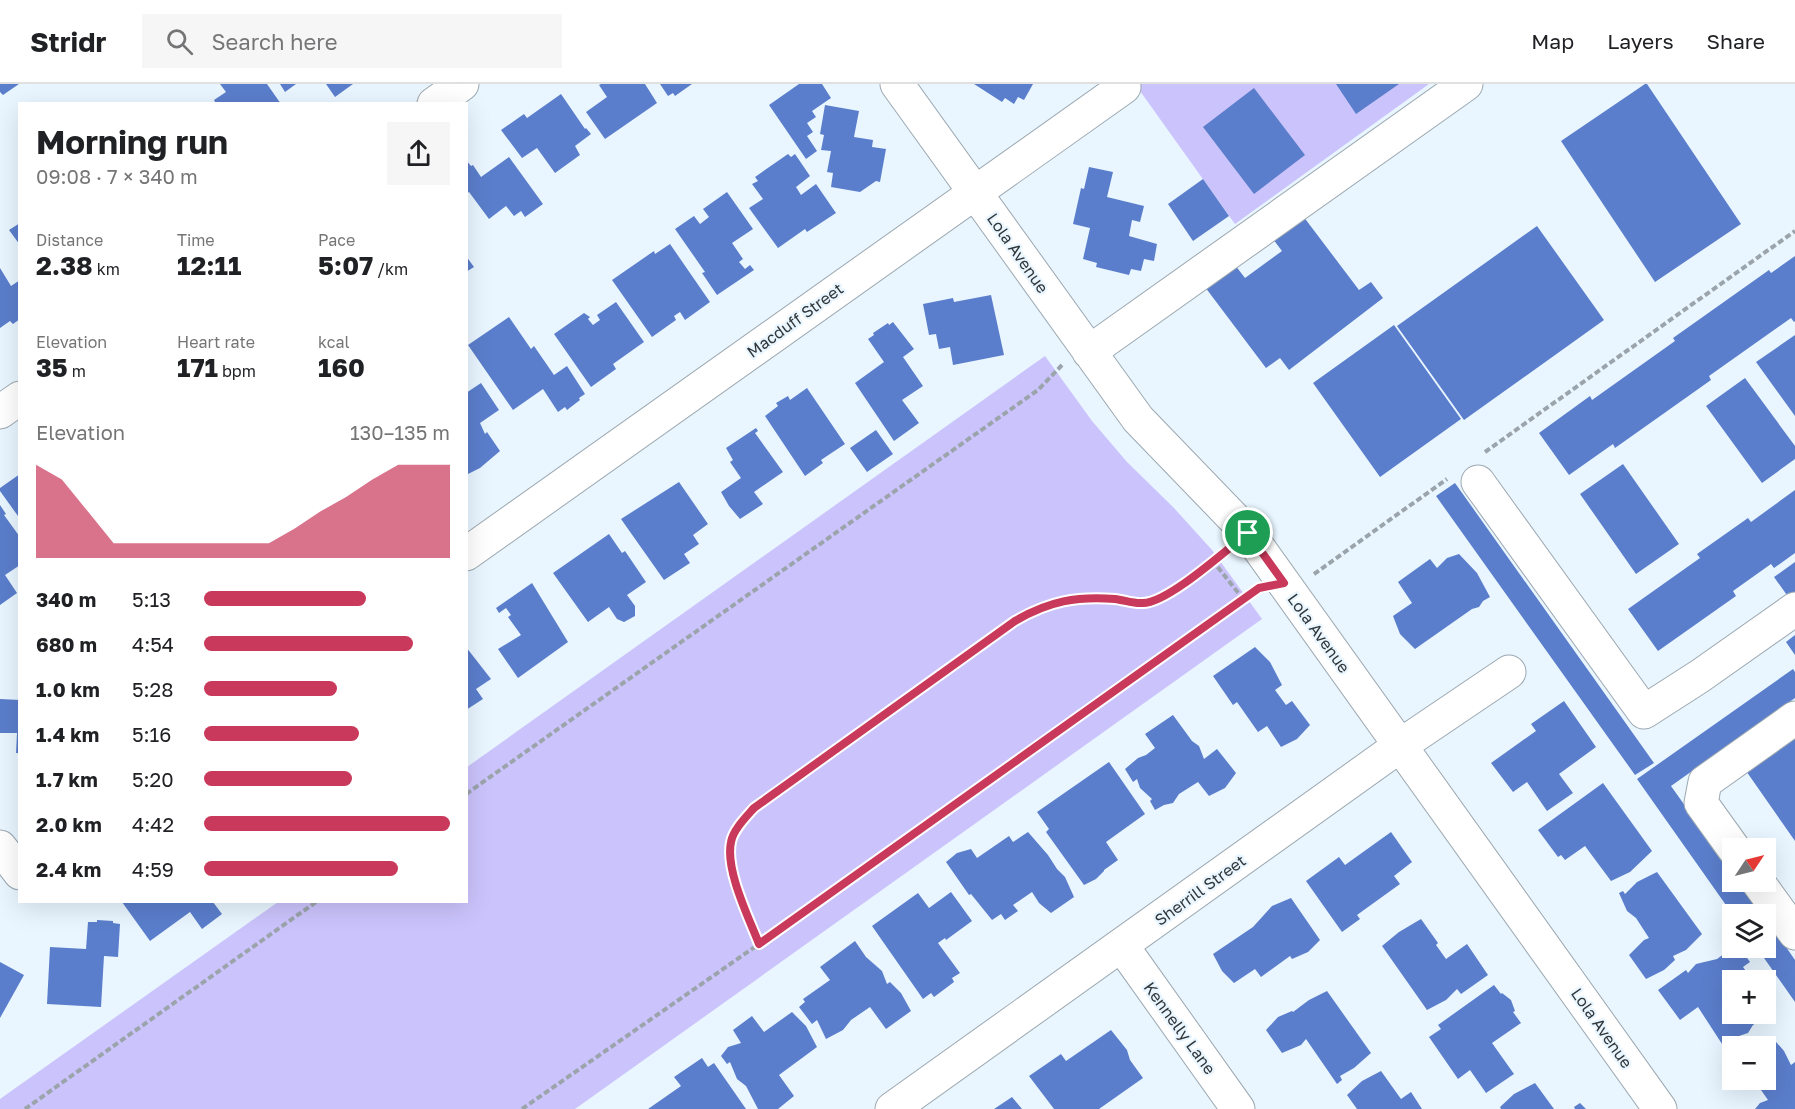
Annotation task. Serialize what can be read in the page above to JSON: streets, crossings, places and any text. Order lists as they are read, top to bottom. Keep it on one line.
{"streets":{"street":["Lola Avenue","Macduff Street","Sherrill Street","Kennelly Lane"]},"crossings":[["Lola Avenue","Macduff Street"],["Lola Avenue","Sherrill Street"],["Sherrill Street","Kennelly Lane"]],"north":"top right","page":{"header":"Stridr","search":"Search here","nav":["Map","Layers","Share"],"heading":["Morning run","09:08 · 7 × 340 m"],"stats":[["Distance","2.38 km"],["Time","12:11"],["Pace","5:07 /km"],["Elevation","35 m"],["Heart rate","171 bpm"],["kcal","160"]],"chart":["Elevation","130–135 m"],"list":[{"name":"340 m","note":"5:13"},{"name":"680 m","note":"4:54"},{"name":"1.0 km","note":"5:28"},{"name":"1.4 km","note":"5:16"},{"name":"1.7 km","note":"5:20"},{"name":"2.0 km","note":"4:42"},{"name":"2.4 km","note":"4:59"}],"map_buttons":["+","−"]}}
